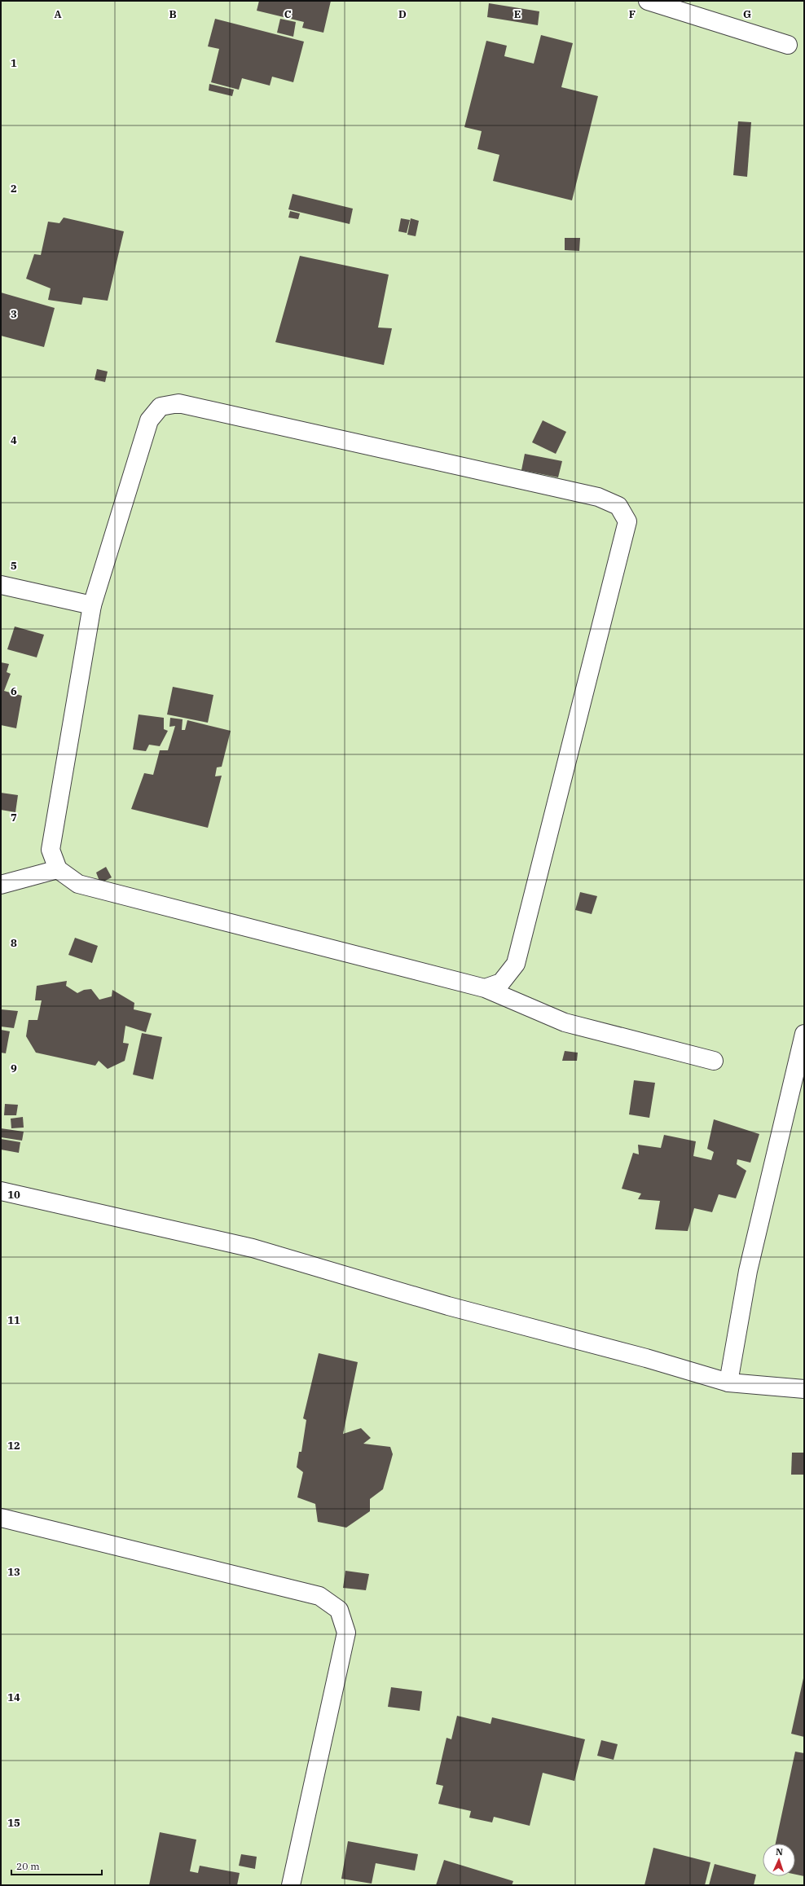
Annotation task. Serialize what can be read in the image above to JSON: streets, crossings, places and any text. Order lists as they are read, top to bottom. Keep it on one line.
{"scale_bar":"20 m","north":"top","grid":{"columns":["A","B","C","D","E","F","G"],"rows":["1","2","3","4","5","6","7","8","9","10","11","12","13","14","15"]}}
